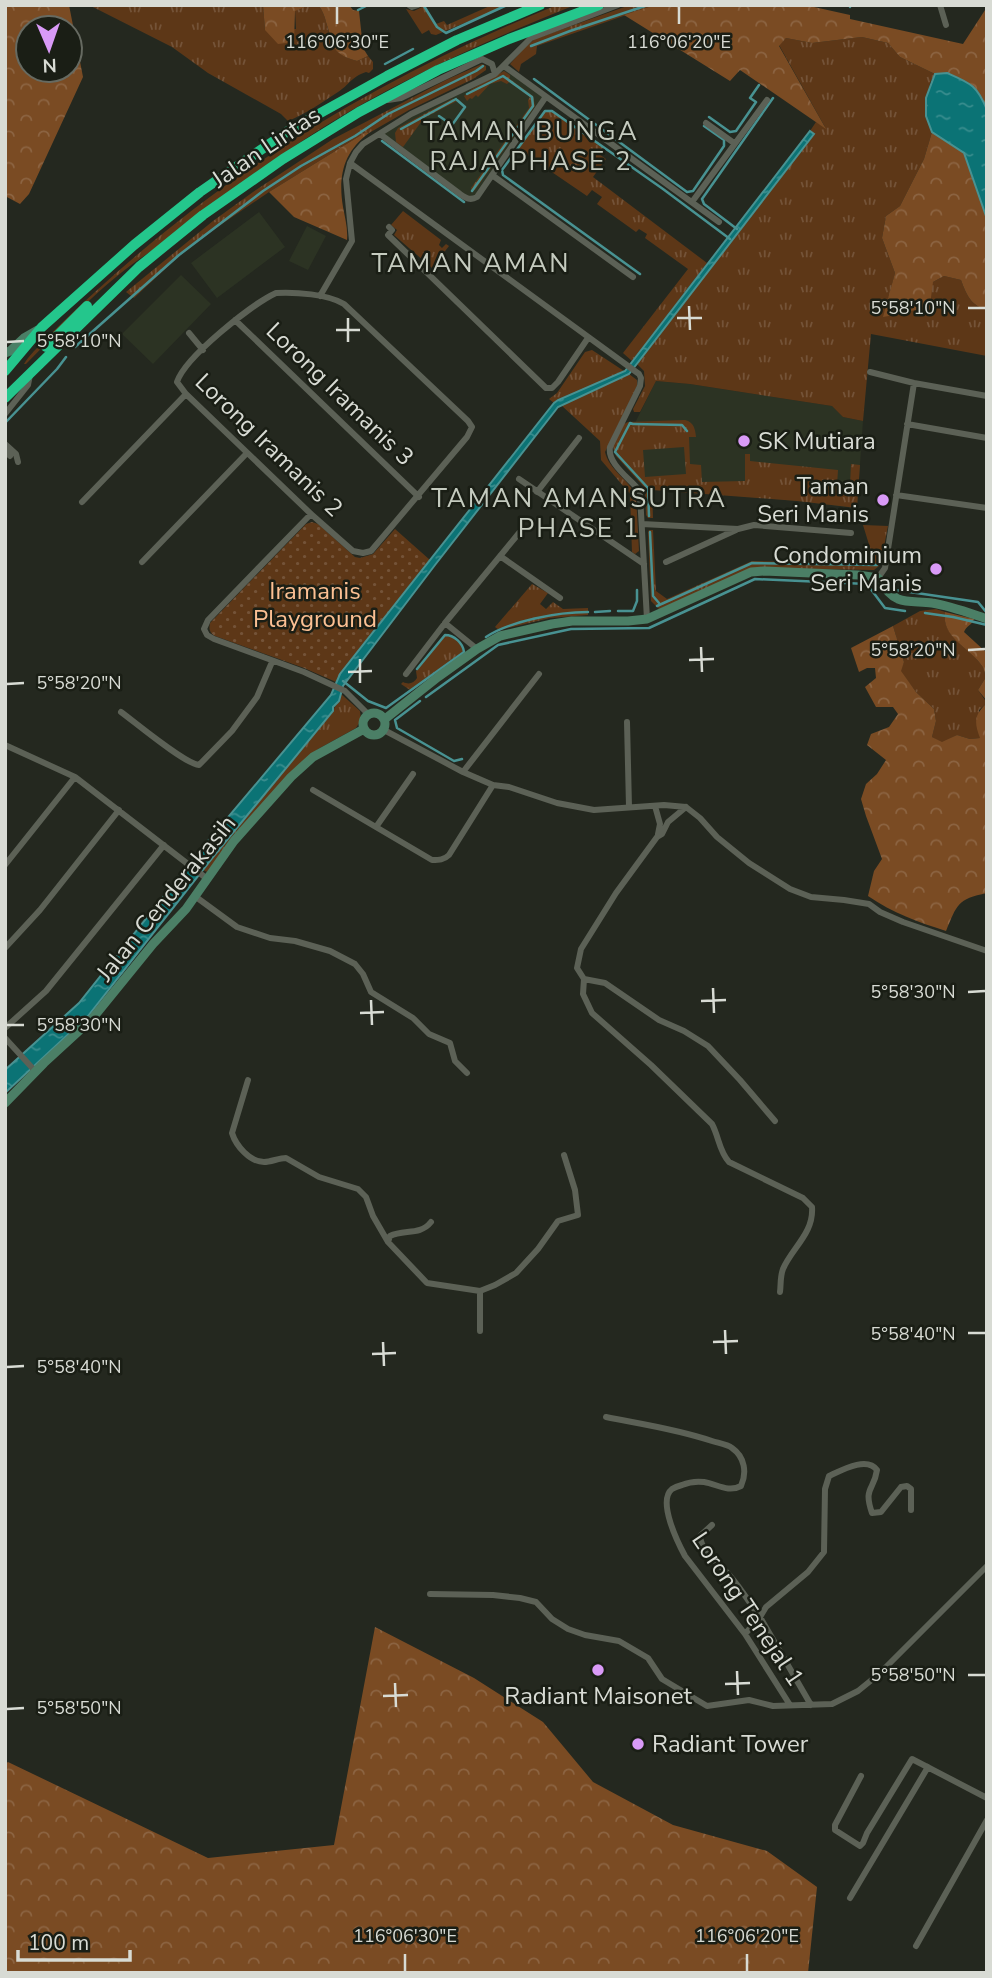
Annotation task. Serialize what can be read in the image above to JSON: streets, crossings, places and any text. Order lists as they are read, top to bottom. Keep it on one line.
{"streets":{"highway":["Jalan Lintas"],"street":["Lorong Iramanis 3","Lorong Iramanis 2","Jalan Cenderakasih","Lorong Tenejal 1"]},"crossings":[["Lorong Iramanis 3","Lorong Iramanis 2"]],"districts":["TAMAN BUNGA RAJA PHASE 2","TAMAN AMAN","TAMAN AMANSUTRA PHASE 1"],"parks":["Iramanis Playground"],"places":["SK Mutiara","Taman Seri Manis","Condominium Seri Manis","Radiant Maisonet","Radiant Tower"],"scale_bar":"100 m","north":"bottom","coordinates":["116°06'30\"E","116°06'20\"E","5°58'10\"N","5°58'20\"N","5°58'30\"N","5°58'40\"N","5°58'50\"N"]}
